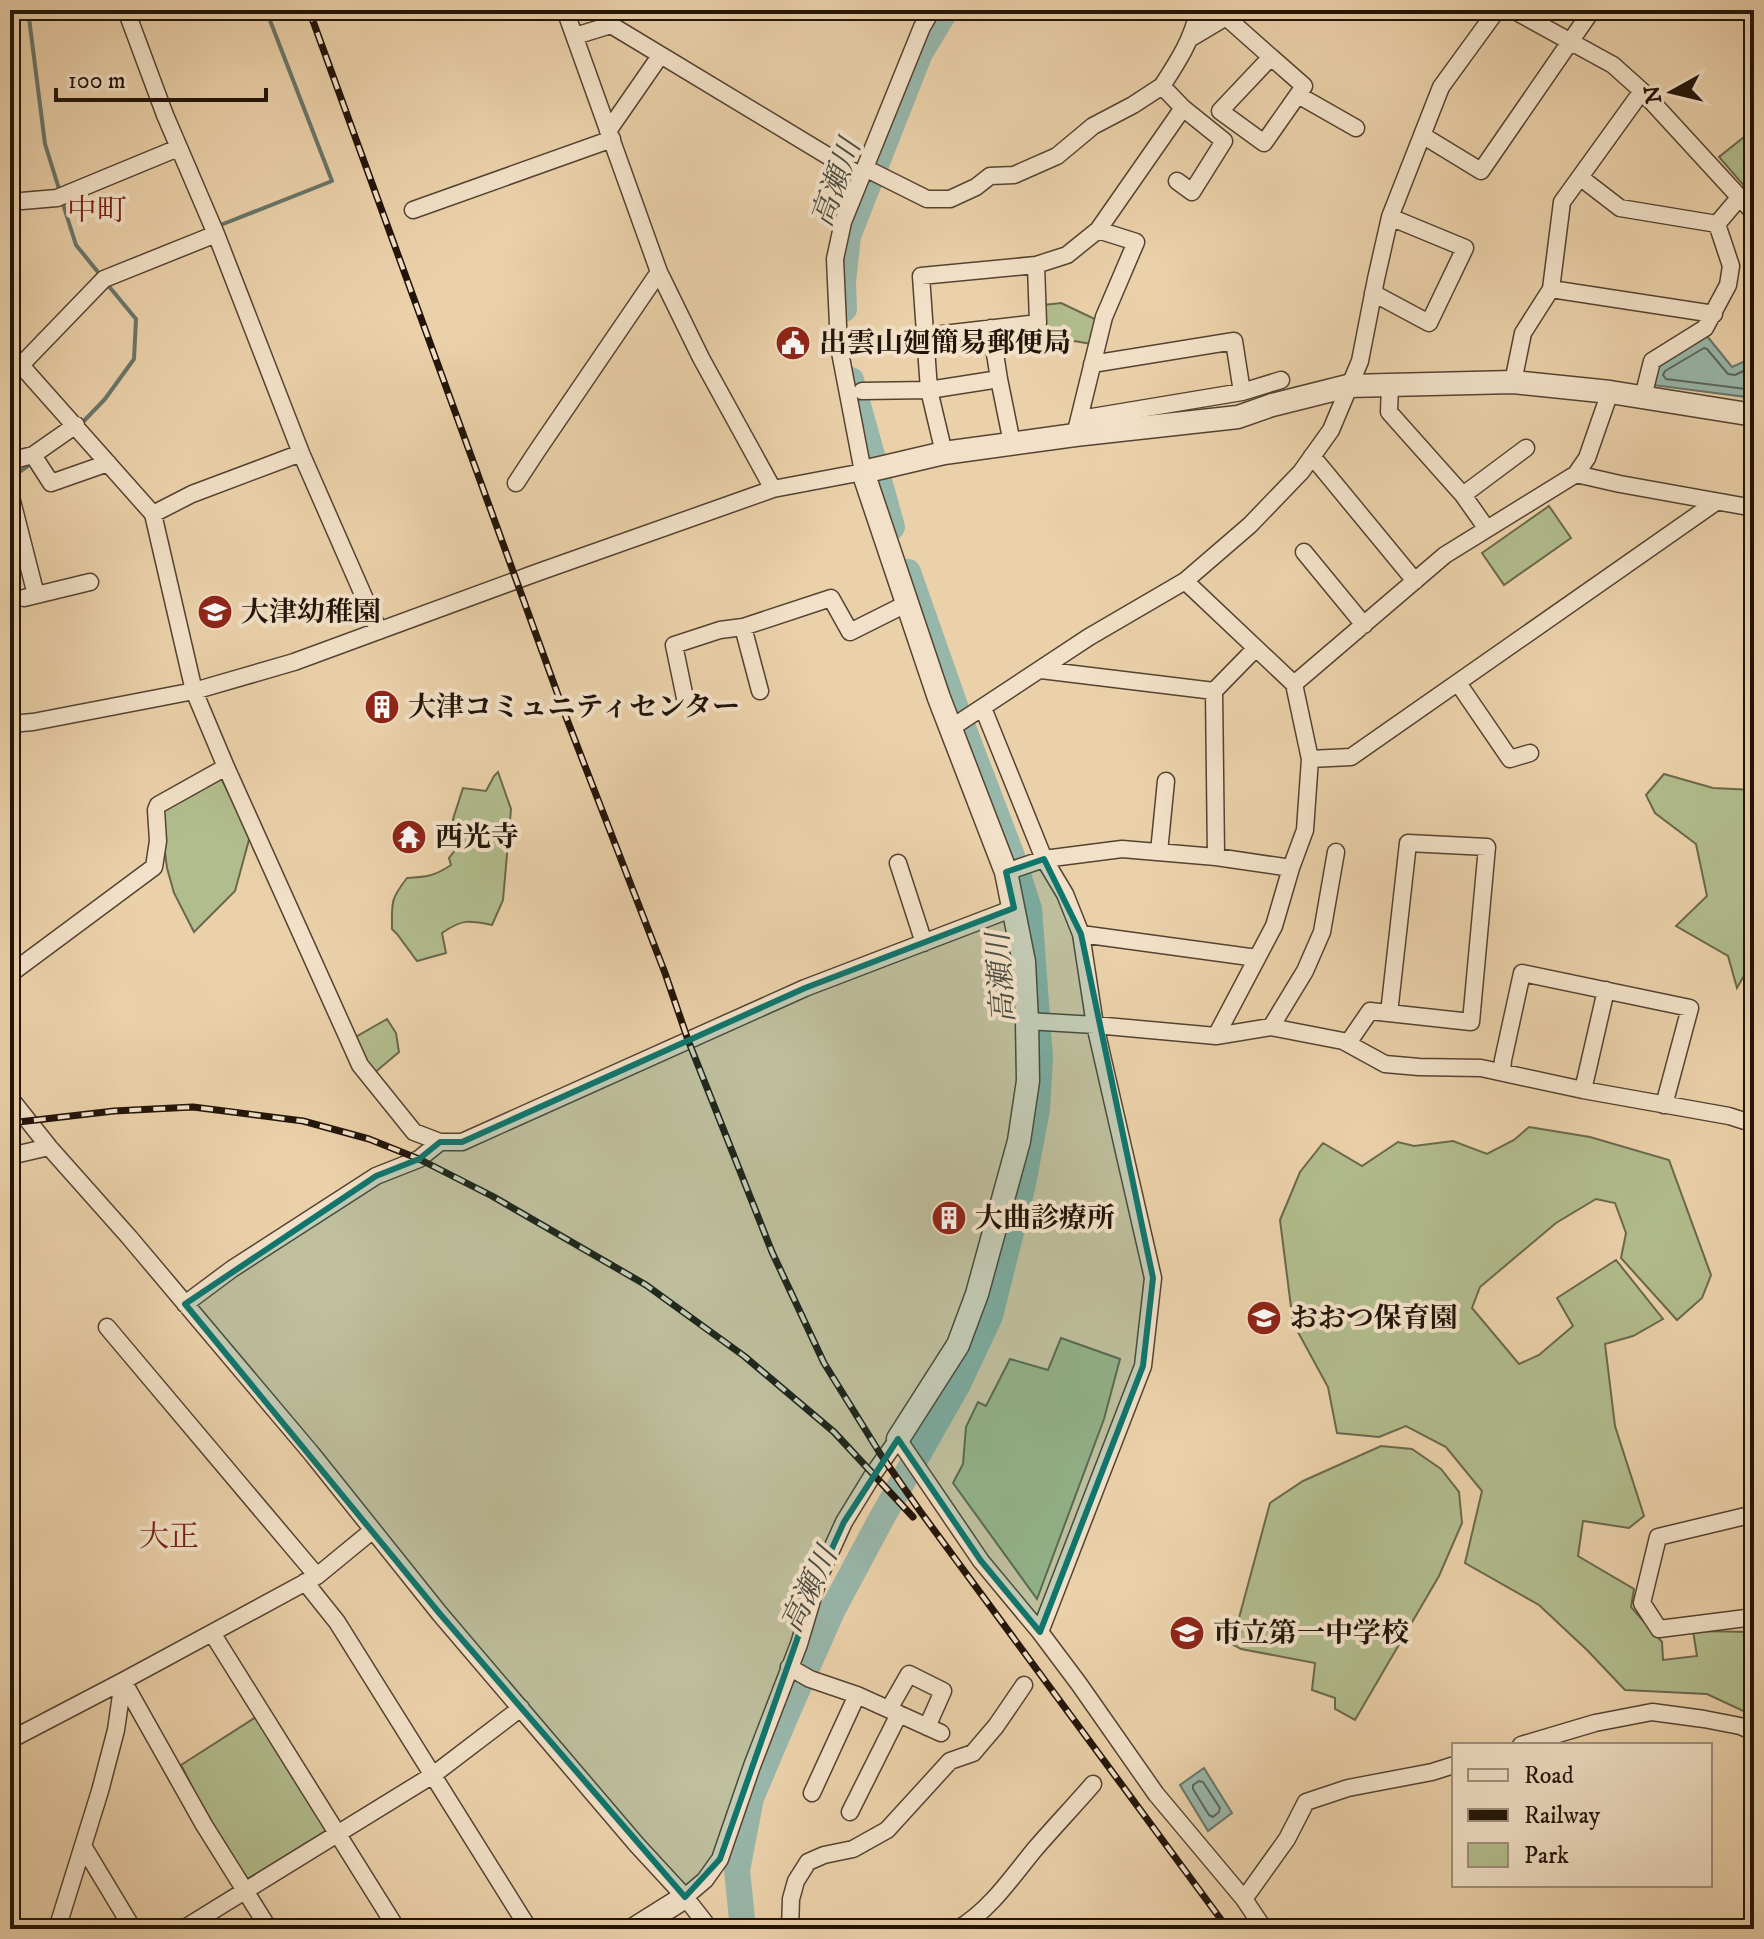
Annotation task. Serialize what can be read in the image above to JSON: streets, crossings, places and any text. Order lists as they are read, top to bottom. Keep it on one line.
{"districts":["中町","大正"],"water":["高瀬川"],"places":{"public building":["出雲山廻簡易郵便局"],"school or university":["大津幼稚園","おおつ保育園","市立第一中学校"],"building":["大津コミュニティセンター","大曲診療所"],"temple":["西光寺"]},"legend":["Road","Railway","Park"],"scale_bar":"100 m","north":"left"}
